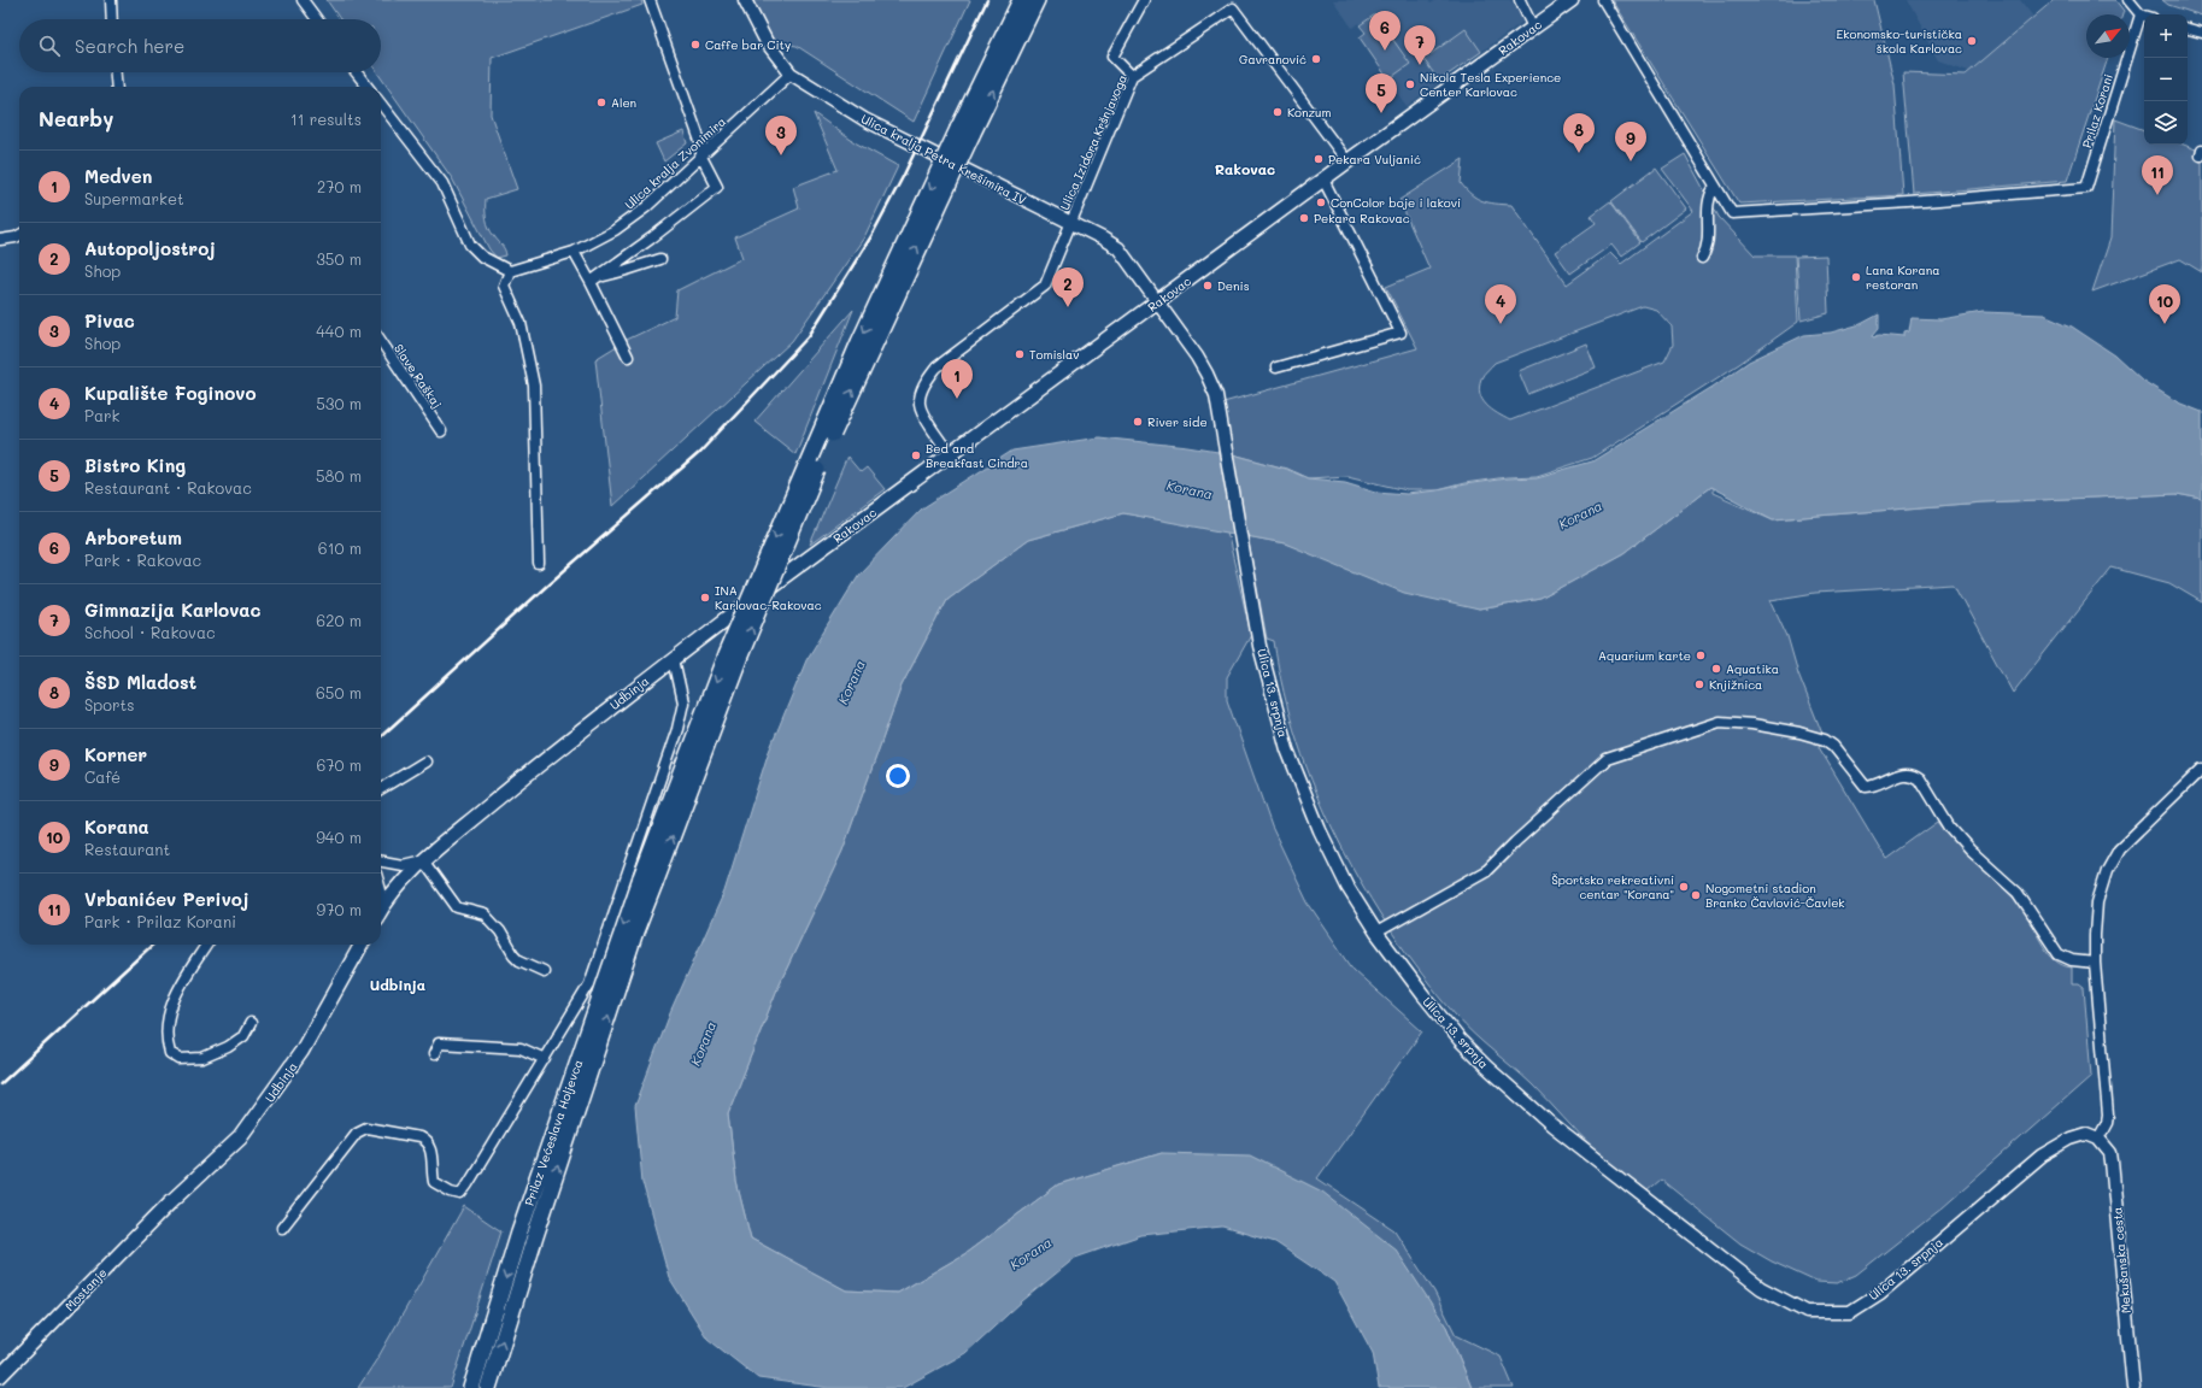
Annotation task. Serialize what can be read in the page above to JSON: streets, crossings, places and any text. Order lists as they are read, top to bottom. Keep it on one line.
{"streets":{"highway":["Prilaz Većeslava Holjevca"],"main road":["Rakovac","Udbinja","Mostanje"],"street":["Prilaz Korani","Ulica Izidora Kršnjavoga","Ulica kralja Petra Krešimira IV","Ulica kralja Zvonimira","Slave Raškaj","Ulica 13. srpnja","Mekušanska cesta"]},"crossings":[["Rakovac","Ulica Izidora Kršnjavoga"],["Rakovac","Ulica kralja Petra Krešimira IV"],["Rakovac","Udbinja"],["Rakovac","Ulica 13. srpnja"],["Ulica Izidora Kršnjavoga","Ulica kralja Petra Krešimira IV"],["Ulica kralja Petra Krešimira IV","Ulica kralja Zvonimira"],["Ulica kralja Petra Krešimira IV","Ulica 13. srpnja"],["Udbinja","Mostanje"],["Ulica 13. srpnja","Mekušanska cesta"]],"districts":["Rakovac","Udbinja"],"water":["Korana"],"places":["Ekonomsko-turistička škola Karlovac","Caffe bar City","Gavranović","Nikola Tesla Experience Center Karlovac","Alen","Konzum","Pekara Vuljanić","ConColor boje i lakovi","Pekara Rakovac","Lana Korana restoran","Denis","Tomislav","River side","Bed and Breakfast Cindra","INA Karlovac-Rakovac","Aquarium karte","Aquatika","Knjižnica","Športsko rekreativni centar \"Korana\"","Nogometni stadion Branko Čavlović-Čavlek"],"north":"top right","page":{"pins":["6","7","5","8","3","9","11","2","4","10","1"],"map_buttons":["+","−"],"search":"Search here","heading":["Nearby","11 results"],"list":[{"mark":"1","name":"Medven","note":"Supermarket","value":"270 m"},{"mark":"2","name":"Autopoljostroj","note":"Shop","value":"350 m"},{"mark":"3","name":"Pivac","note":"Shop","value":"440 m"},{"mark":"4","name":"Kupalište Foginovo","note":"Park","value":"530 m"},{"mark":"5","name":"Bistro King","note":"Restaurant · Rakovac","value":"580 m"},{"mark":"6","name":"Arboretum","note":"Park · Rakovac","value":"610 m"},{"mark":"7","name":"Gimnazija Karlovac","note":"School · Rakovac","value":"620 m"},{"mark":"8","name":"ŠSD Mladost","note":"Sports","value":"650 m"},{"mark":"9","name":"Korner","note":"Café","value":"670 m"},{"mark":"10","name":"Korana","note":"Restaurant","value":"940 m"},{"mark":"11","name":"Vrbanićev Perivoj","note":"Park · Prilaz Korani","value":"970 m"}]}}
